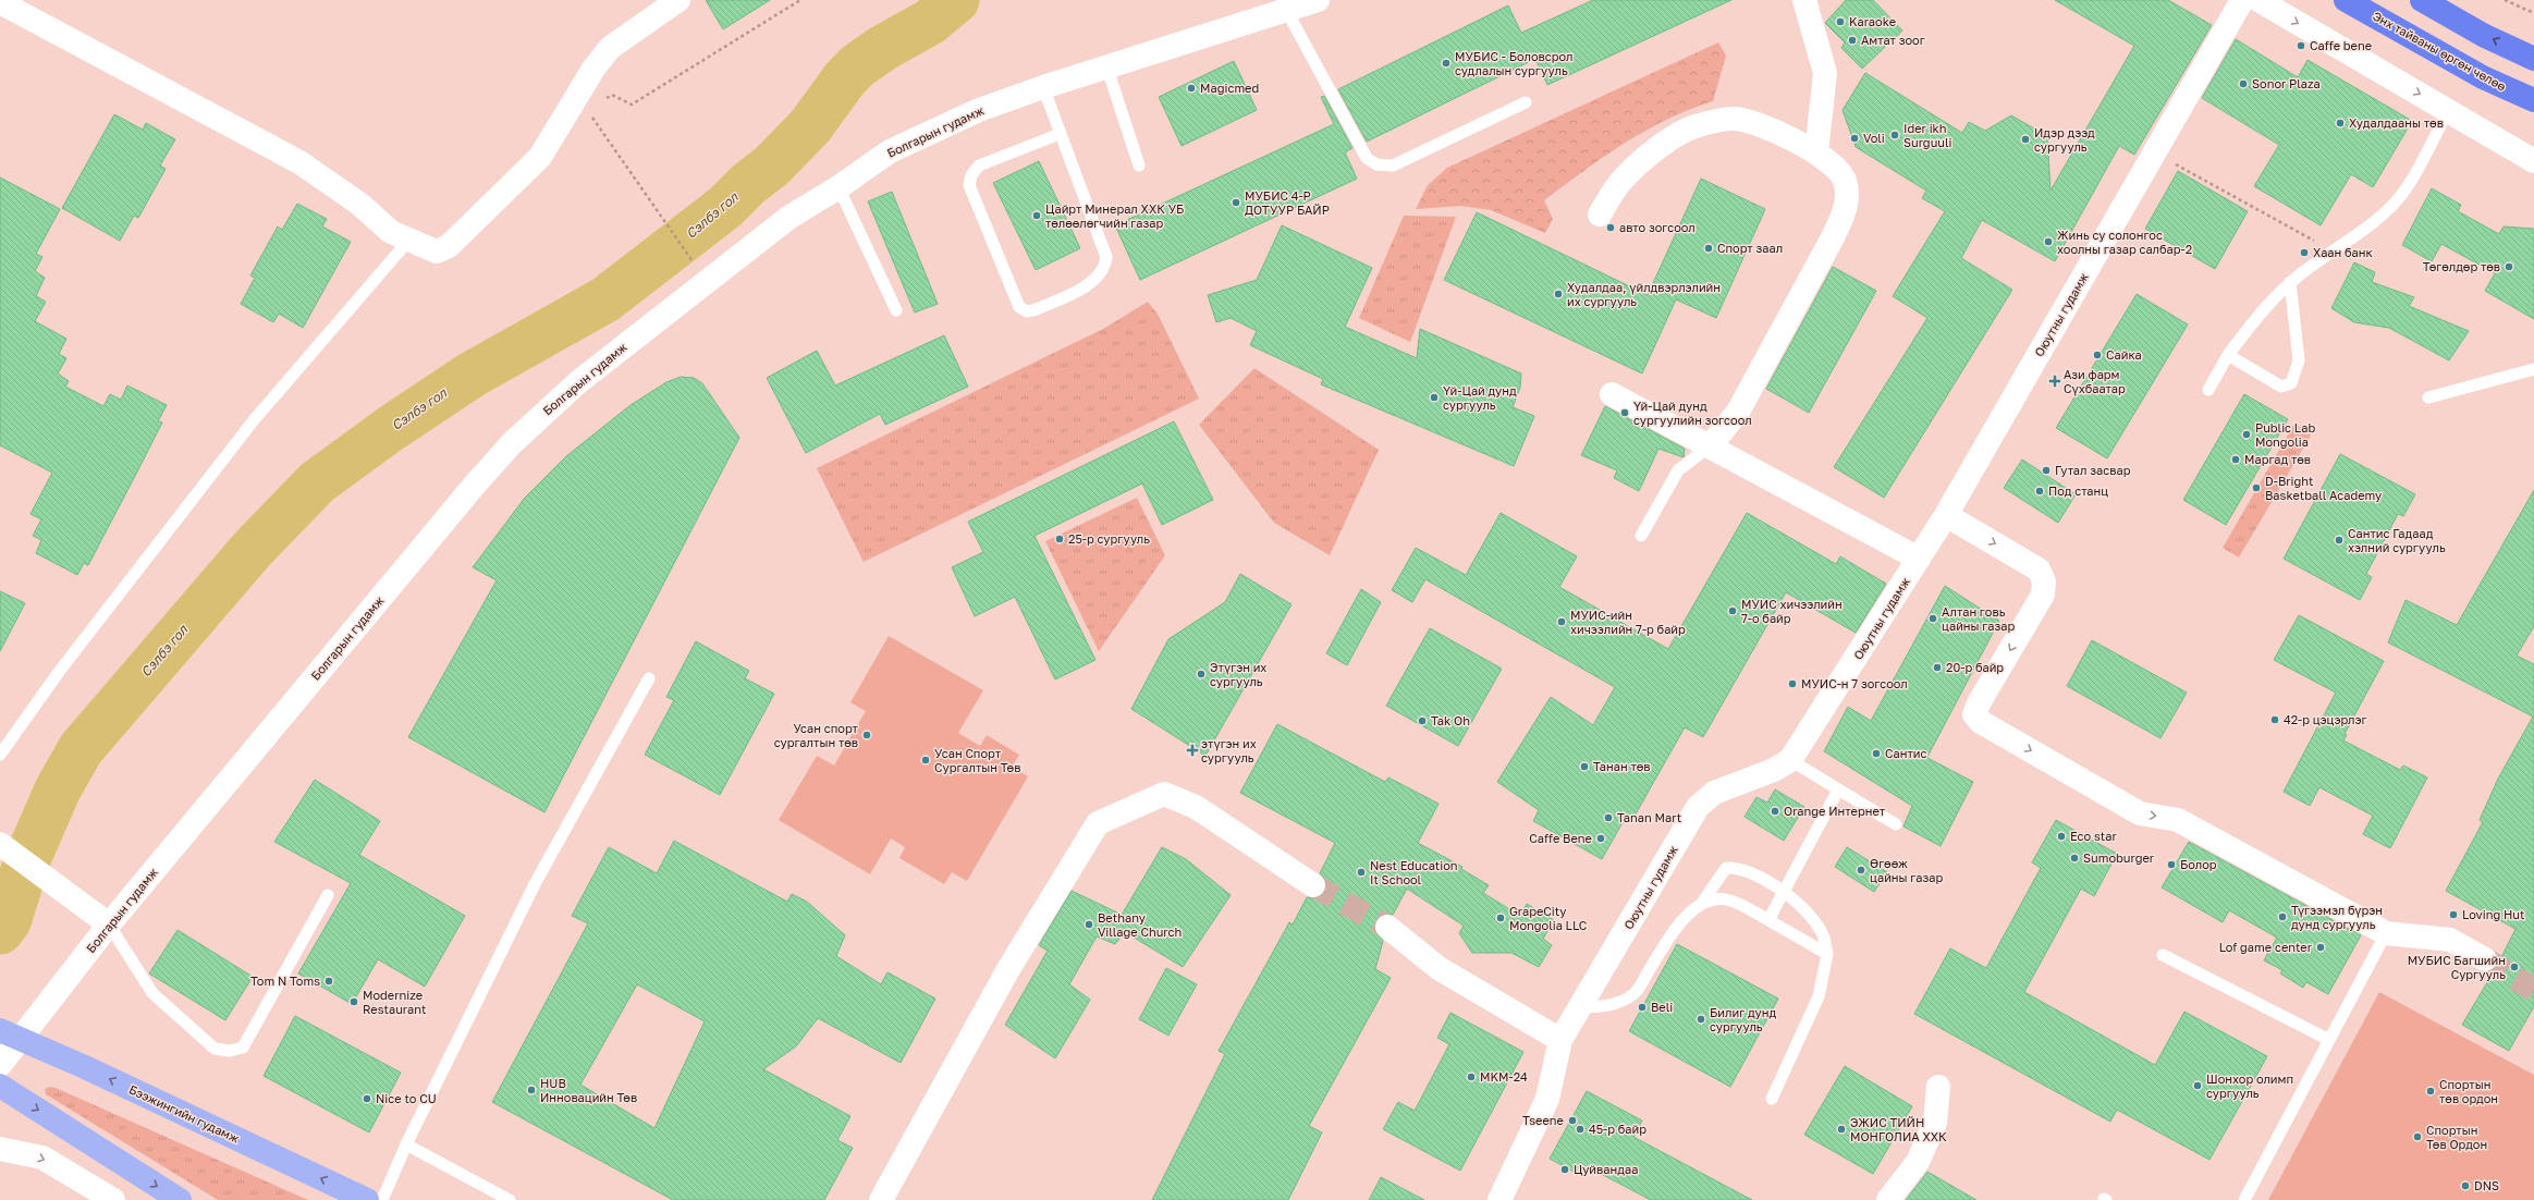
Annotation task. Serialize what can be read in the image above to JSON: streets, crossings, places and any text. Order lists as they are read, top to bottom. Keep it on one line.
{"streets":{"highway":["Энх тайваны өргөн чөлөө"],"main road":["Бээжингийн гудамж"],"street":["Болгарын гудамж","Оюутны гудамж"]},"water":["Сэлбэ гол"],"places":{"other":["Karaoke","Амтат зоог","Caffe bene","МУБИС - Боловсрол судлалын сургууль","Sonor Plaza","Magicmed","Худалдааны төв","Ider ikh Surguuli","Voli","Идэр дээд сургууль","МУБИС 4-Р ДОТУУР БАЙР","Цайрт Минерал ХХК УБ төлөөлөгчийн газар","авто зогсоол","Жинь су солонгос хоолны газар салбар-2","Спорт заал","Хаан банк","Төгөлдөр төв","Худалдаа, үйлдвэрлэлийн их сургууль","Сайка","Үй-Цай дунд сургууль","Үй-Цай дунд сургуулийн зогсоол","Public Lab Mongolia","Маргад төв","Гутал засвар","D-Bright Basketball Academy","Под станц","25-р сургууль","Сантис Гадаад хэлний сургууль","МУИС хичээлийн 7-о байр","Алтан говь цайны газар","МУИС-ийн хичээлийн 7-р байр","20-p байр","Этүгэн их сургууль","МУИС-н 7 зогсоол","42-р цэцэрлэг","Tak Oh","Усан спорт сургалтын төв","Сантис","Усан Спорт Сургалтын Төв","Танан төв","Orange Интернет","Tanan Mart","Eco star","Caffe Bene","Sumoburger","Болор","Өгөөж цайны газар","Nest Education It School","Loving Hut","Түгээмэл бүрэн дунд сургууль","GrapeCity Mongolia LLC","Bethany Village Church","Lof game center","МУБИС Багшийн Сургууль","Tom N Toms","Modernize Restaurant","Beli","Билиг дунд сургууль","MKM-24","Шонхор олимп сургууль","HUB Инновацийн Төв","Спортын төв ордон","Nice to CU","Tseene","45-р байр","ЭЖИС ТИЙН МОНГОЛИА ХХК","Спортын Төв Ордон","Цуйвандаа","DNS"],"health":["Ази фарм Сүхбаатар","этүгэн их сургууль"]}}
